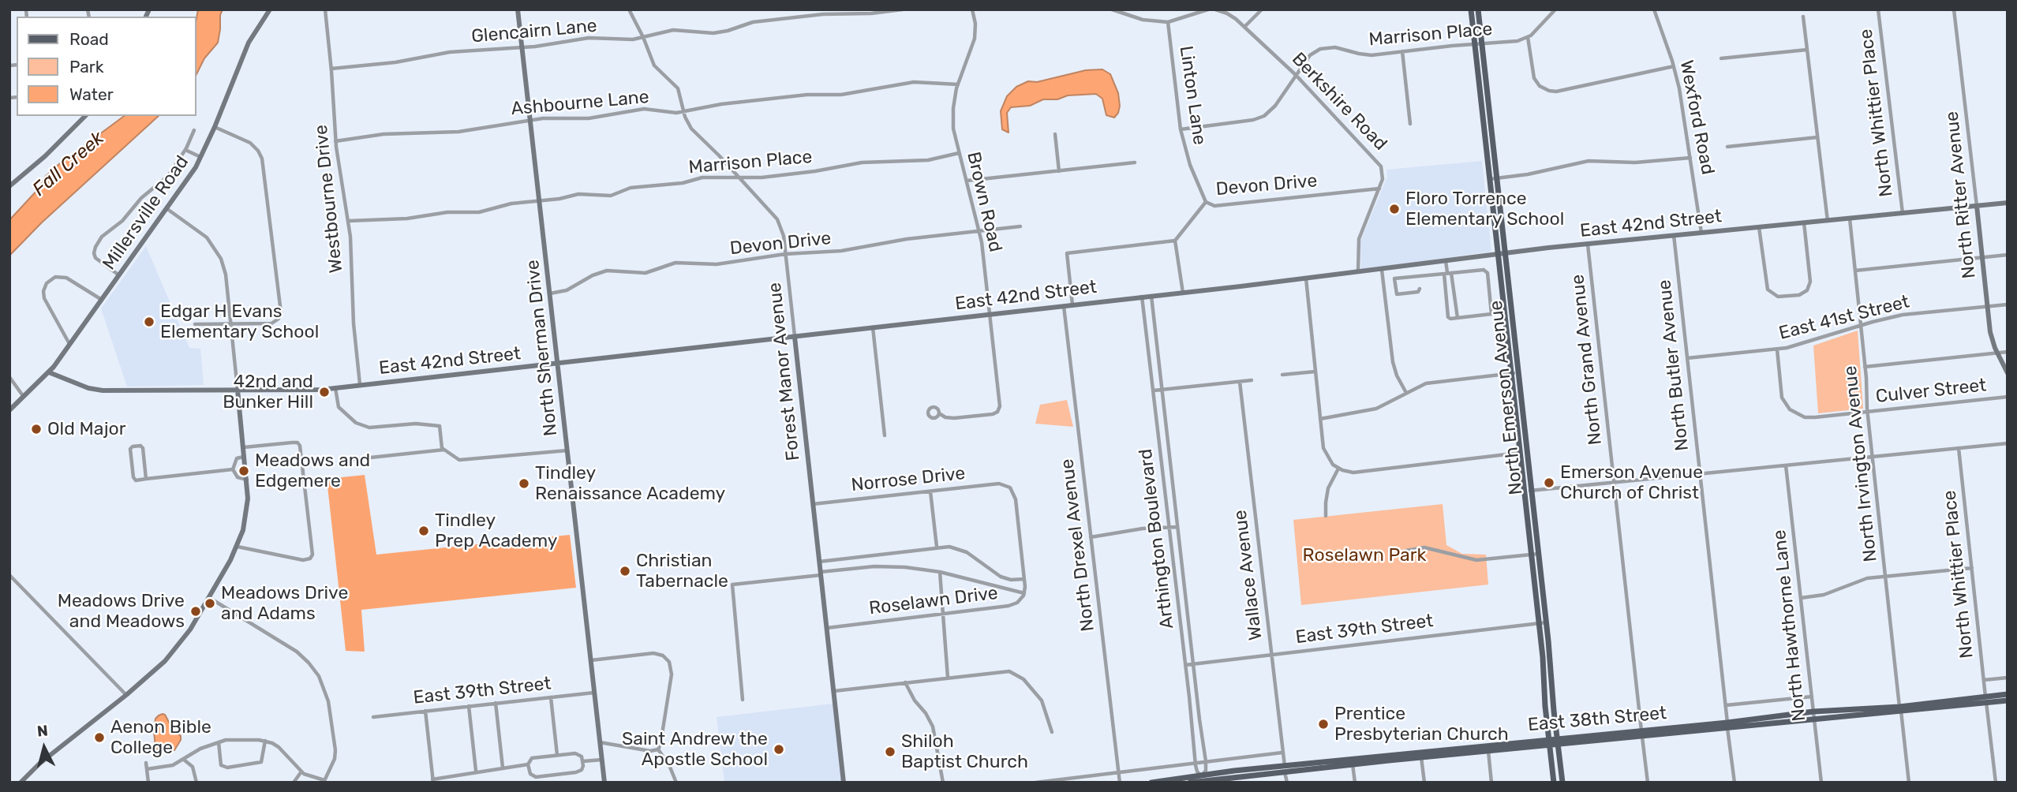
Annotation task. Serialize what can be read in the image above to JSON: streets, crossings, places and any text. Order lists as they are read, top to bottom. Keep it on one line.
{"streets":{"main road":["North Emerson Avenue","East 38th Street"],"street":["Glencairn Lane","Marrison Place","Linton Lane","Berkshire Road","Ashbourne Lane","North Whittier Place","Wexford Road","Devon Drive","North Ritter Avenue","Westbourne Drive","Brown Road","Millersville Road","East 42nd Street","East 41st Street","North Sherman Drive","North Grand Avenue","North Butler Avenue","Forest Manor Avenue","Culver Street","North Irvington Avenue","Norrose Drive","Arthington Boulevard","North Drexel Avenue","Wallace Avenue","Roselawn Drive","North Hawthorne Lane","East 39th Street"]},"crossings":[["Glencairn Lane","Westbourne Drive"],["Glencairn Lane","North Sherman Drive"],["Glencairn Lane","Forest Manor Avenue"],["Marrison Place","Linton Lane"],["Marrison Place","Berkshire Road"],["Marrison Place","Westbourne Drive"],["Marrison Place","Brown Road"],["Marrison Place","North Sherman Drive"],["Marrison Place","Forest Manor Avenue"],["Marrison Place","North Emerson Avenue"],["Linton Lane","Devon Drive"],["Berkshire Road","Devon Drive"],["Berkshire Road","East 42nd Street"],["Ashbourne Lane","Westbourne Drive"],["Ashbourne Lane","Brown Road"],["Ashbourne Lane","North Sherman Drive"],["Ashbourne Lane","Forest Manor Avenue"],["North Whittier Place","East 42nd Street"],["North Whittier Place","East 38th Street"],["Wexford Road","East 42nd Street"],["Devon Drive","Brown Road"],["Devon Drive","North Sherman Drive"],["Devon Drive","Forest Manor Avenue"],["North Ritter Avenue","East 42nd Street"],["North Ritter Avenue","East 41st Street"],["Westbourne Drive","East 42nd Street"],["Brown Road","East 42nd Street"],["Millersville Road","East 42nd Street"],["East 42nd Street","North Sherman Drive"],["East 42nd Street","North Grand Avenue"],["East 42nd Street","North Butler Avenue"],["East 42nd Street","Forest Manor Avenue"],["East 42nd Street","North Emerson Avenue"],["East 42nd Street","North Irvington Avenue"],["East 42nd Street","Arthington Boulevard"],["East 42nd Street","North Drexel Avenue"],["East 41st Street","North Butler Avenue"],["East 41st Street","Culver Street"],["East 41st Street","North Irvington Avenue"],["North Sherman Drive","East 39th Street"],["North Grand Avenue","East 38th Street"],["North Butler Avenue","East 38th Street"],["Forest Manor Avenue","Norrose Drive"],["Forest Manor Avenue","Roselawn Drive"],["Culver Street","North Irvington Avenue"],["North Emerson Avenue","East 39th Street"],["North Emerson Avenue","East 38th Street"],["North Irvington Avenue","East 38th Street"],["Norrose Drive","Roselawn Drive"],["Arthington Boulevard","East 39th Street"],["Arthington Boulevard","East 38th Street"],["Wallace Avenue","East 39th Street"],["Wallace Avenue","East 38th Street"],["North Hawthorne Lane","East 38th Street"]],"water":["Fall Creek"],"parks":["Roselawn Park"],"places":["Floro Torrence Elementary School","Edgar H Evans Elementary School","42nd and Bunker Hill","Old Major","Meadows and Edgemere","Emerson Avenue Church of Christ","Tindley Renaissance Academy","Tindley Prep Academy","Christian Tabernacle","Meadows Drive and Adams","Meadows Drive and Meadows","Prentice Presbyterian Church","Aenon Bible College","Saint Andrew the Apostle School","Shiloh Baptist Church"],"legend":["Road","Park","Water"],"north":"top"}
